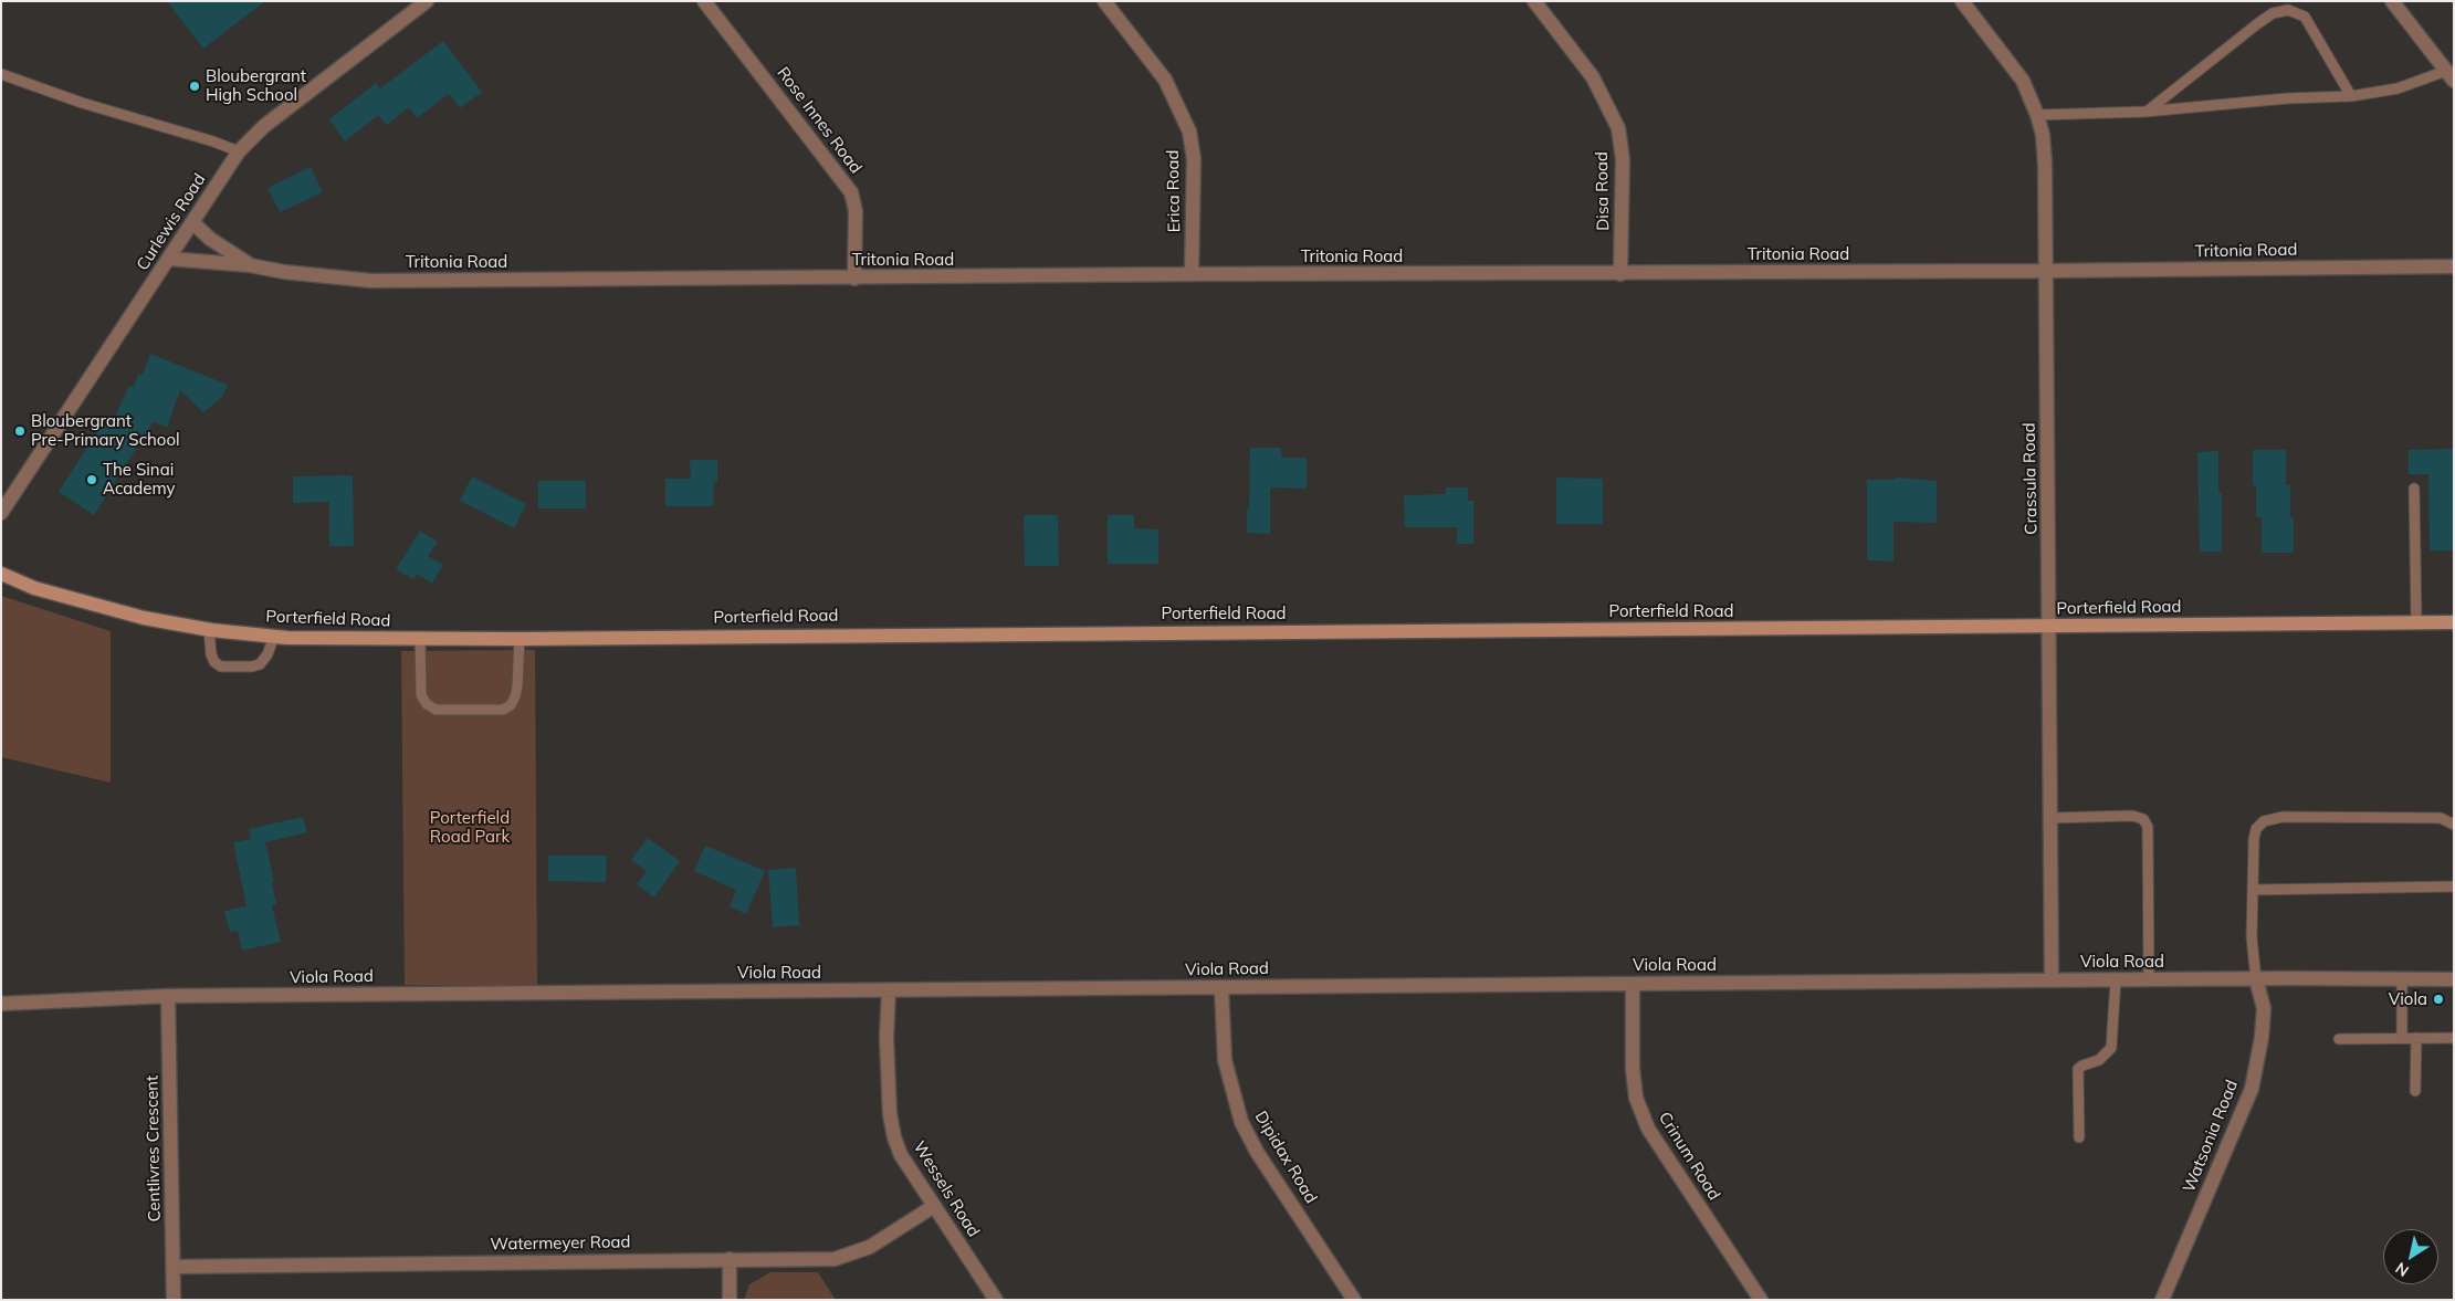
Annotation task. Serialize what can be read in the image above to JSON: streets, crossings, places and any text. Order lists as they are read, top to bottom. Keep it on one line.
{"streets":{"street":["Rose Innes Road","Erica Road","Disa Road","Curlewis Road","Tritonia Road","Crassula Road","Porterfield Road","Viola Road","Watsonia Road","Centlivres Crescent","Crinum Road","Dipidax Road","Wessels Road","Watermeyer Road"]},"crossings":[["Rose Innes Road","Tritonia Road"],["Erica Road","Tritonia Road"],["Disa Road","Tritonia Road"],["Curlewis Road","Tritonia Road"],["Tritonia Road","Crassula Road"],["Crassula Road","Porterfield Road"],["Crassula Road","Viola Road"],["Viola Road","Watsonia Road"],["Viola Road","Centlivres Crescent"],["Viola Road","Crinum Road"],["Viola Road","Dipidax Road"],["Viola Road","Wessels Road"],["Centlivres Crescent","Watermeyer Road"],["Wessels Road","Watermeyer Road"]],"parks":["Porterfield Road Park"],"places":["Bloubergrant High School","Bloubergrant Pre-Primary School","The Sinai Academy","Viola"],"north":"bottom left"}
